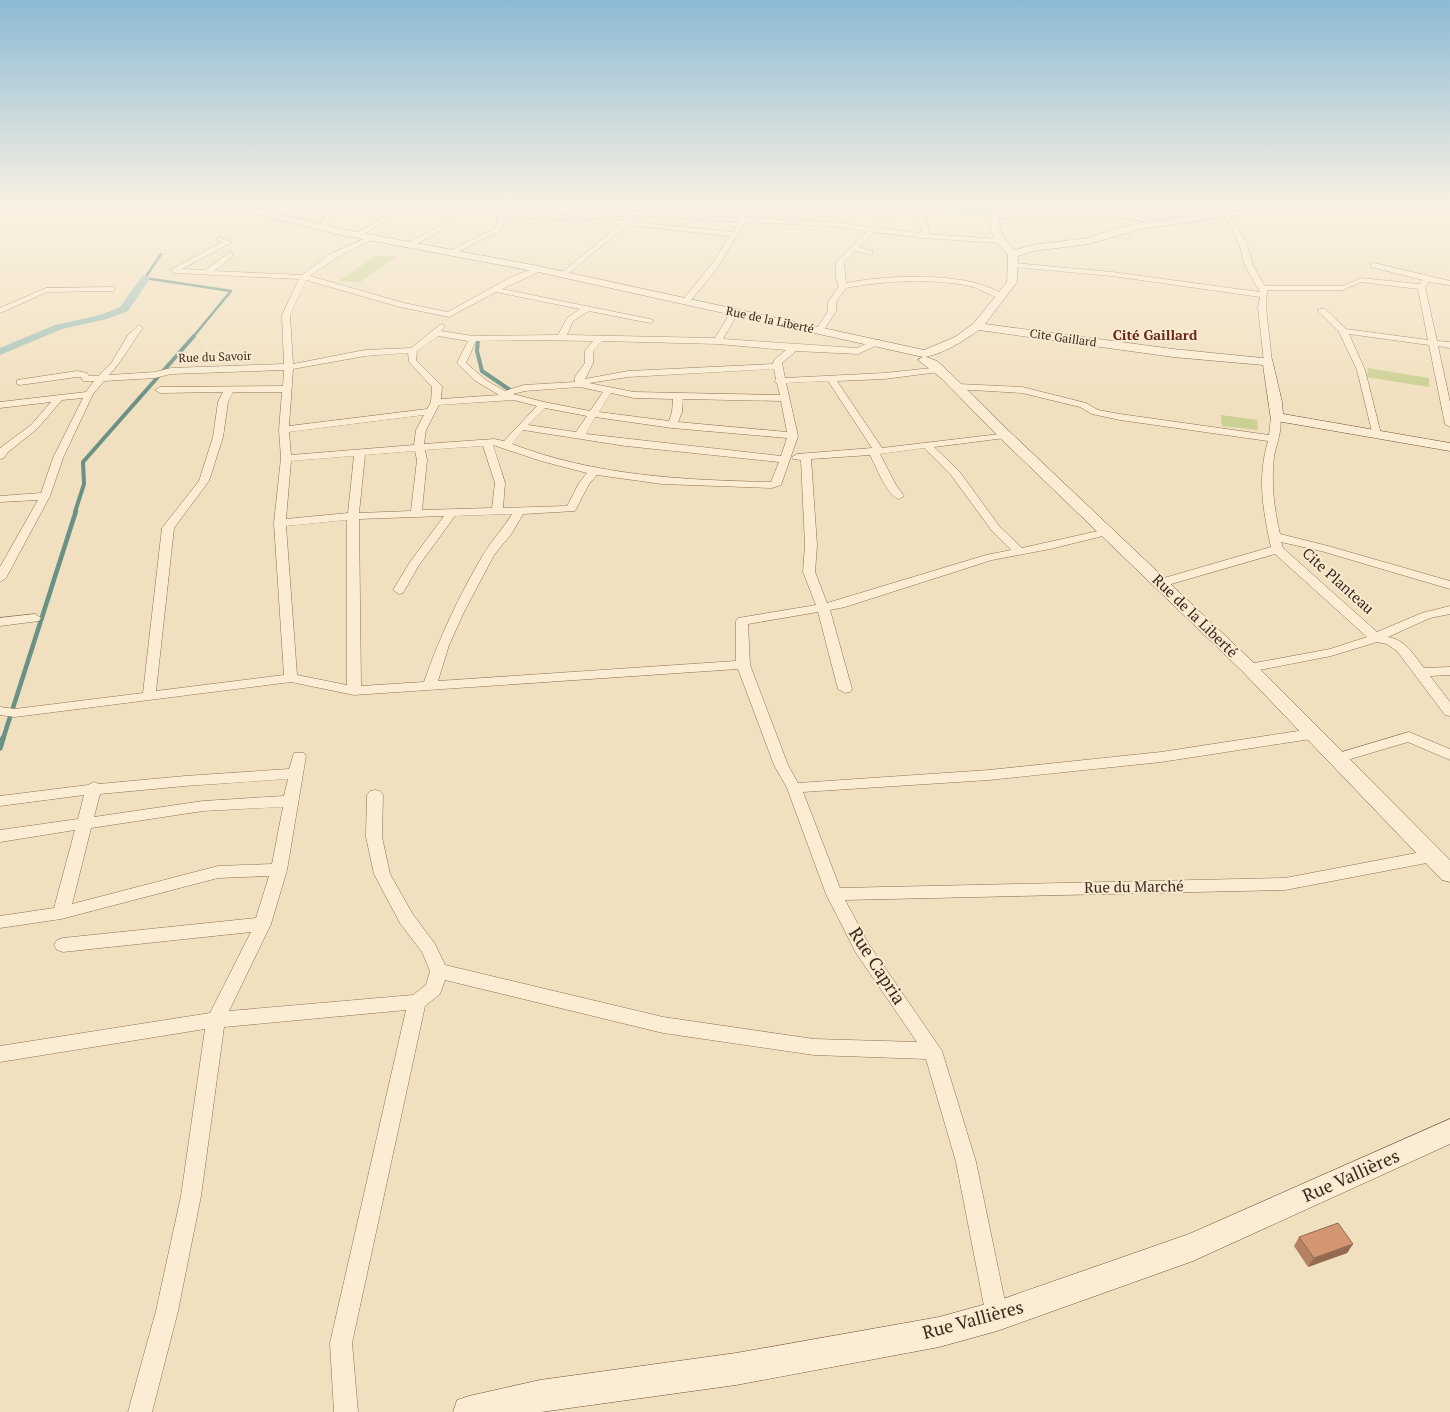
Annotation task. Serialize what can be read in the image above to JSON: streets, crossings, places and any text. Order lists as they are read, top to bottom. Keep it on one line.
{"streets":{"street":["Rue de la Liberté","Cite Gaillard","Rue du Savoir","Cite Planteau","Rue du Marché","Rue Capria","Rue Vallières"]},"crossings":[["Rue de la Liberté","Rue du Marché"],["Rue du Marché","Rue Capria"],["Rue Capria","Rue Vallières"]],"districts":["Cité Gaillard"]}
